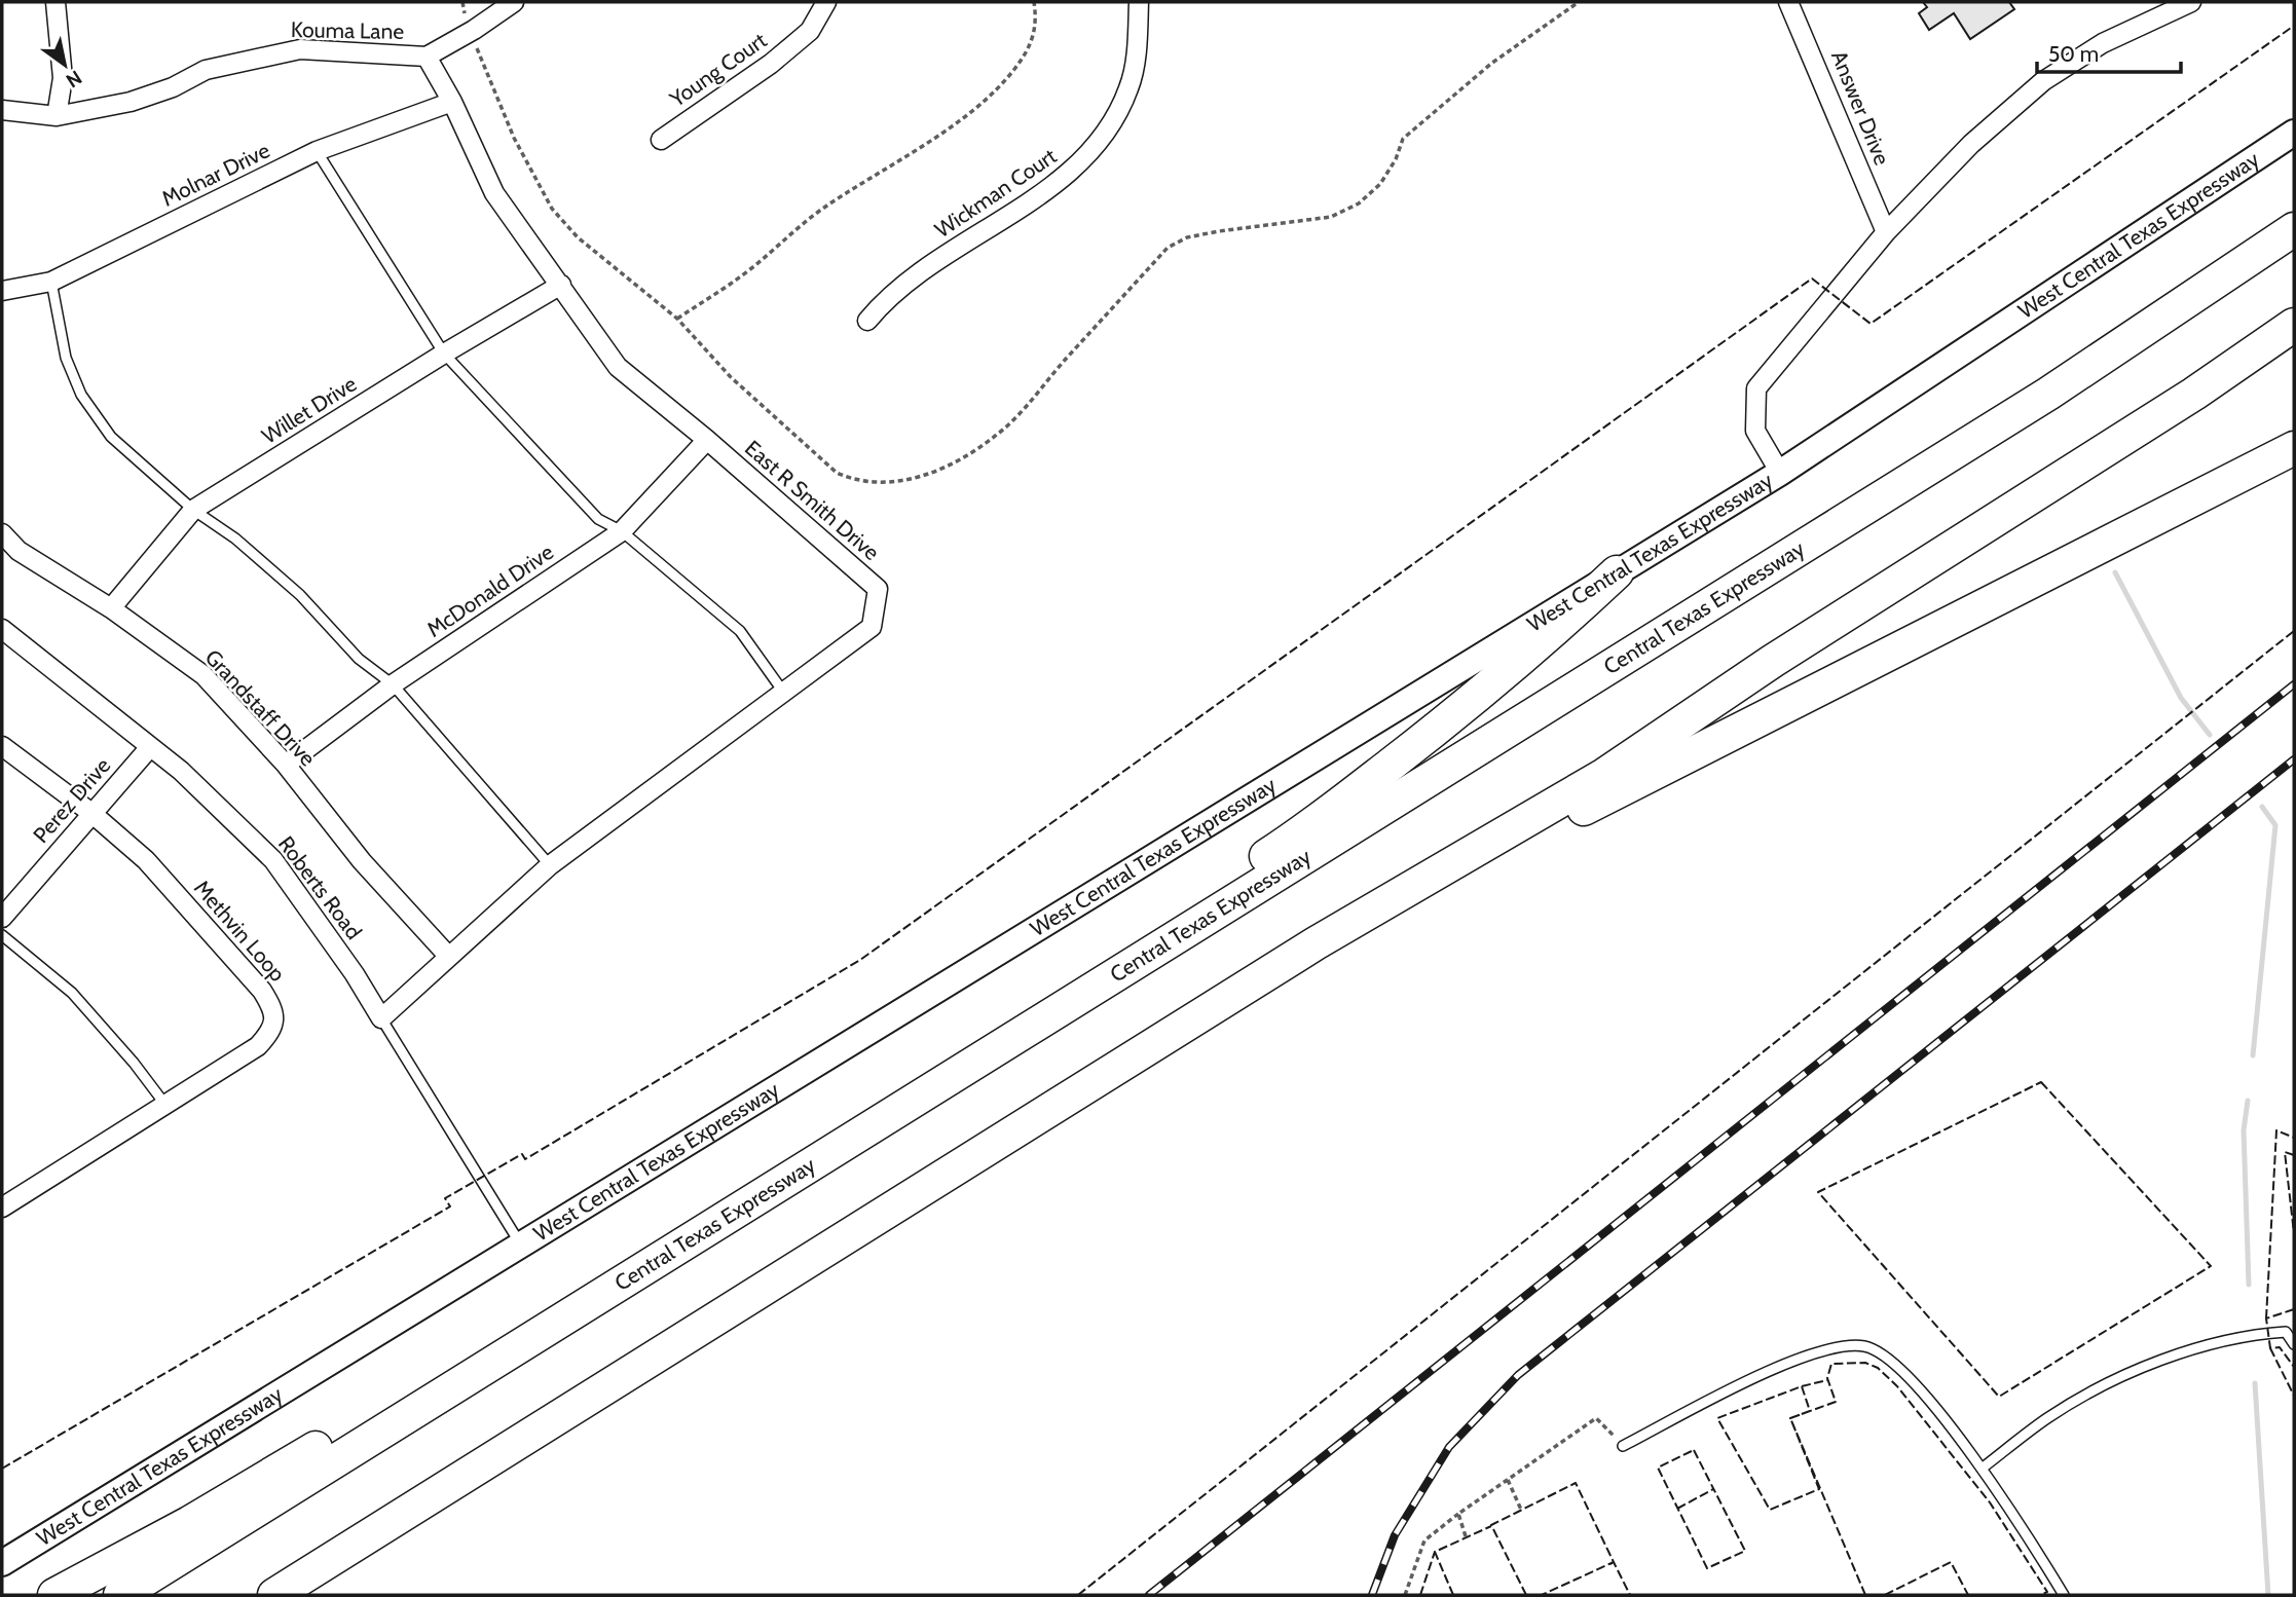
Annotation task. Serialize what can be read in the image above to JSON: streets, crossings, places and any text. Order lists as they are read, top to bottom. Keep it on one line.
{"streets":{"highway":["Central Texas Expressway"],"main road":["West Central Texas Expressway"],"street":["Kouma Lane","Young Court","Answer Drive","Molnar Drive","Wickman Court","Willet Drive","East R Smith Drive","McDonald Drive","Grandstaff Drive","Perez Drive","Roberts Road","Methvin Loop"]},"crossings":[["Kouma Lane","East R Smith Drive"],["Molnar Drive","East R Smith Drive"],["West Central Texas Expressway","Roberts Road"],["Willet Drive","East R Smith Drive"],["Willet Drive","Grandstaff Drive"],["East R Smith Drive","McDonald Drive"],["East R Smith Drive","Grandstaff Drive"],["East R Smith Drive","Roberts Road"],["McDonald Drive","Grandstaff Drive"],["Perez Drive","Roberts Road"],["Perez Drive","Methvin Loop"]],"scale_bar":"50 m","north":"bottom right"}
